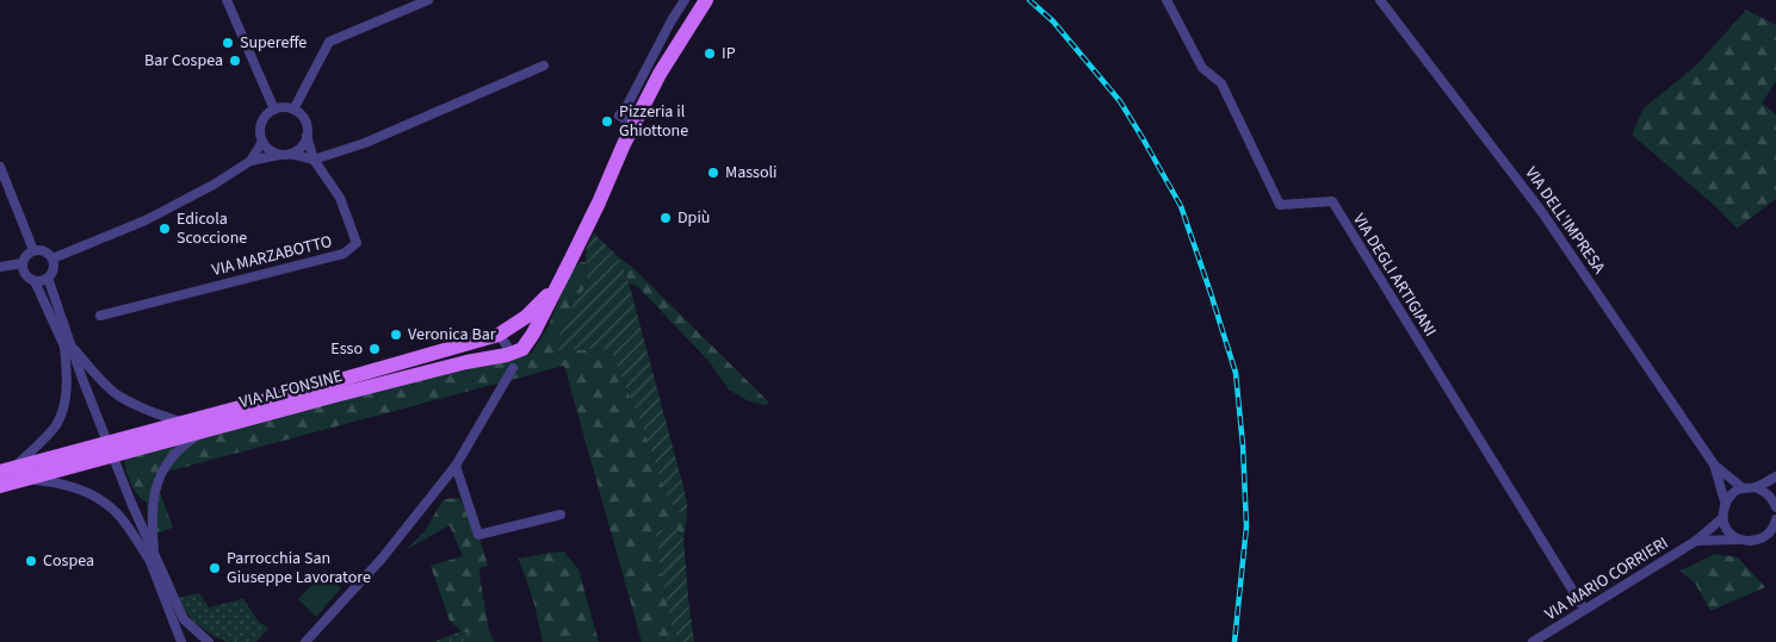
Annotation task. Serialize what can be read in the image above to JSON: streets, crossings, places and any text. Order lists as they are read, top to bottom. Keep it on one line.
{"streets":{"main road":["VIA ALFONSINE"],"street":["VIA DELL'IMPRESA","VIA MARZABOTTO","VIA DEGLI ARTIGIANI","VIA MARIO CORRIERI"]},"crossings":[["VIA DEGLI ARTIGIANI","VIA MARIO CORRIERI"]],"places":["Supereffe","IP","Bar Cospea","Pizzeria il Ghiottone","Massoli","Dpiù","Edicola Scoccione","Veronica Bar","Esso","Cospea","Parrocchia San Giuseppe Lavoratore"]}
